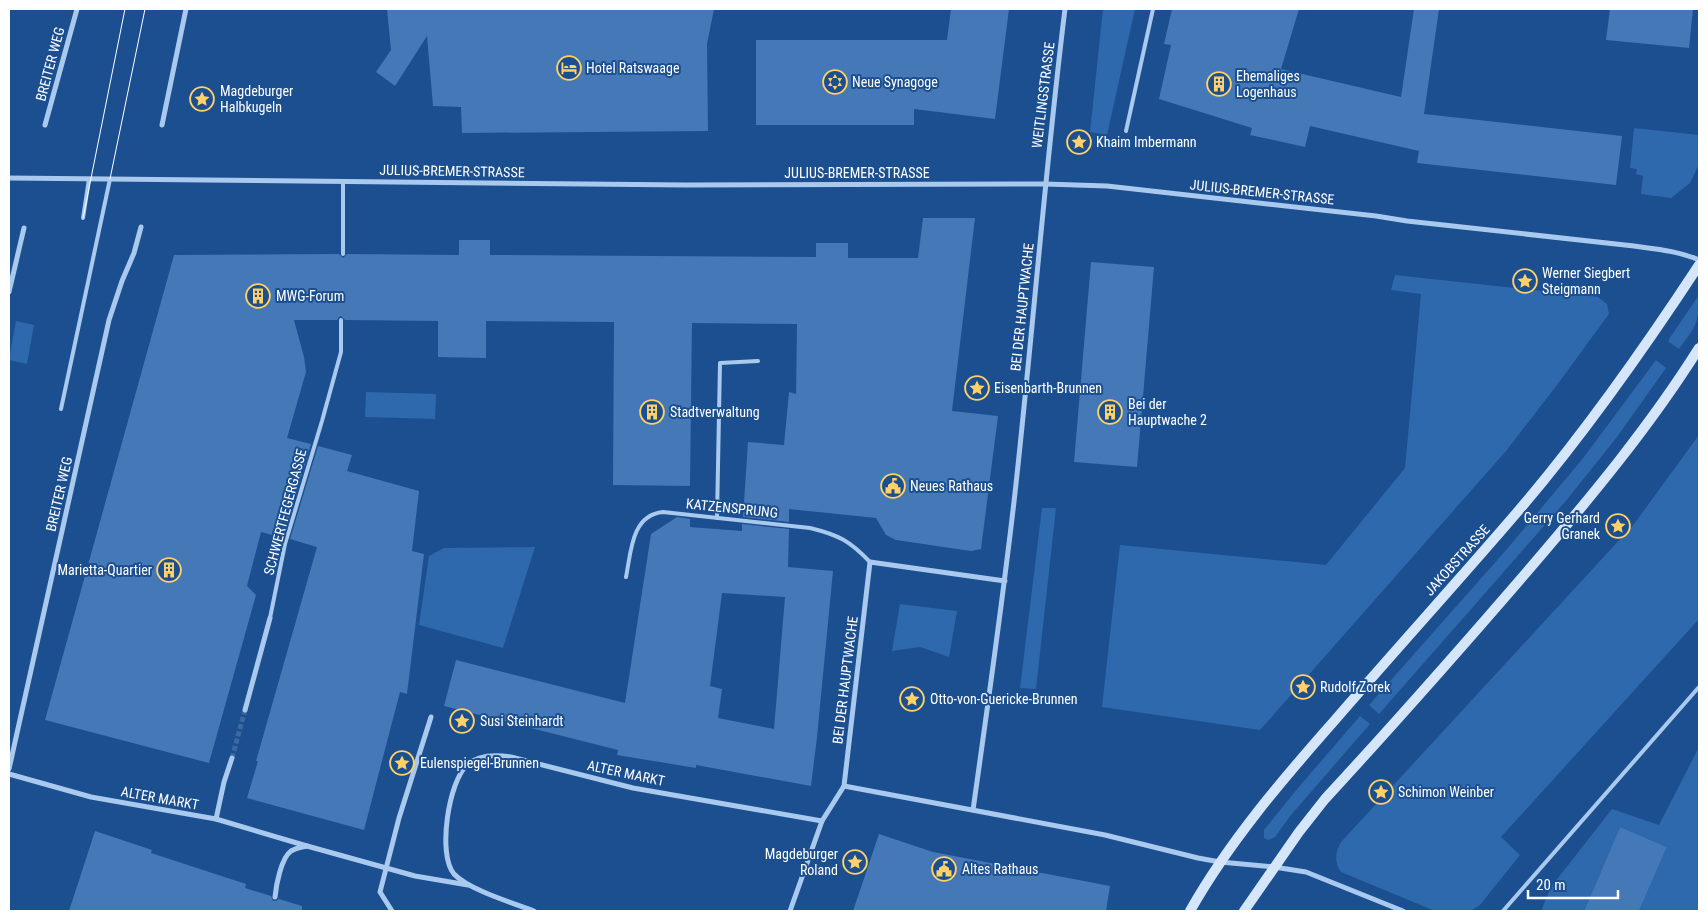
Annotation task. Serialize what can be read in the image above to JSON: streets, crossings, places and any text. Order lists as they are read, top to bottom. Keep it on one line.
{"streets":{"street":["BREITER WEG","WEITLINGSTRASSE","JULIUS-BREMER-STRASSE","BEI DER HAUPTWACHE","SCHWERTFEGERGASSE","JAKOBSTRASSE","ALTER MARKT"],"lane":["KATZENSPRUNG"]},"crossings":[["WEITLINGSTRASSE","JULIUS-BREMER-STRASSE"],["WEITLINGSTRASSE","BEI DER HAUPTWACHE"],["JULIUS-BREMER-STRASSE","BEI DER HAUPTWACHE"],["BEI DER HAUPTWACHE","KATZENSPRUNG"],["BEI DER HAUPTWACHE","ALTER MARKT"]],"places":{"hotel":["Hotel Ratswaage"],"synagogue":["Neue Synagoge"],"building":["Ehemaliges Logenhaus","MWG-Forum","Stadtverwaltung","Bei der Hauptwache 2","Marietta-Quartier"],"place":["Magdeburger Halbkugeln","Khaim Imbermann","Werner Siegbert Steigmann","Eisenbarth-Brunnen","Gerry Gerhard Granek","Rudolf Zorek","Otto-von-Guericke-Brunnen","Susi Steinhardt","Eulenspiegel-Brunnen","Schimon Weinber","Magdeburger Roland"],"public building":["Neues Rathaus","Altes Rathaus"]},"scale_bar":"20 m"}
